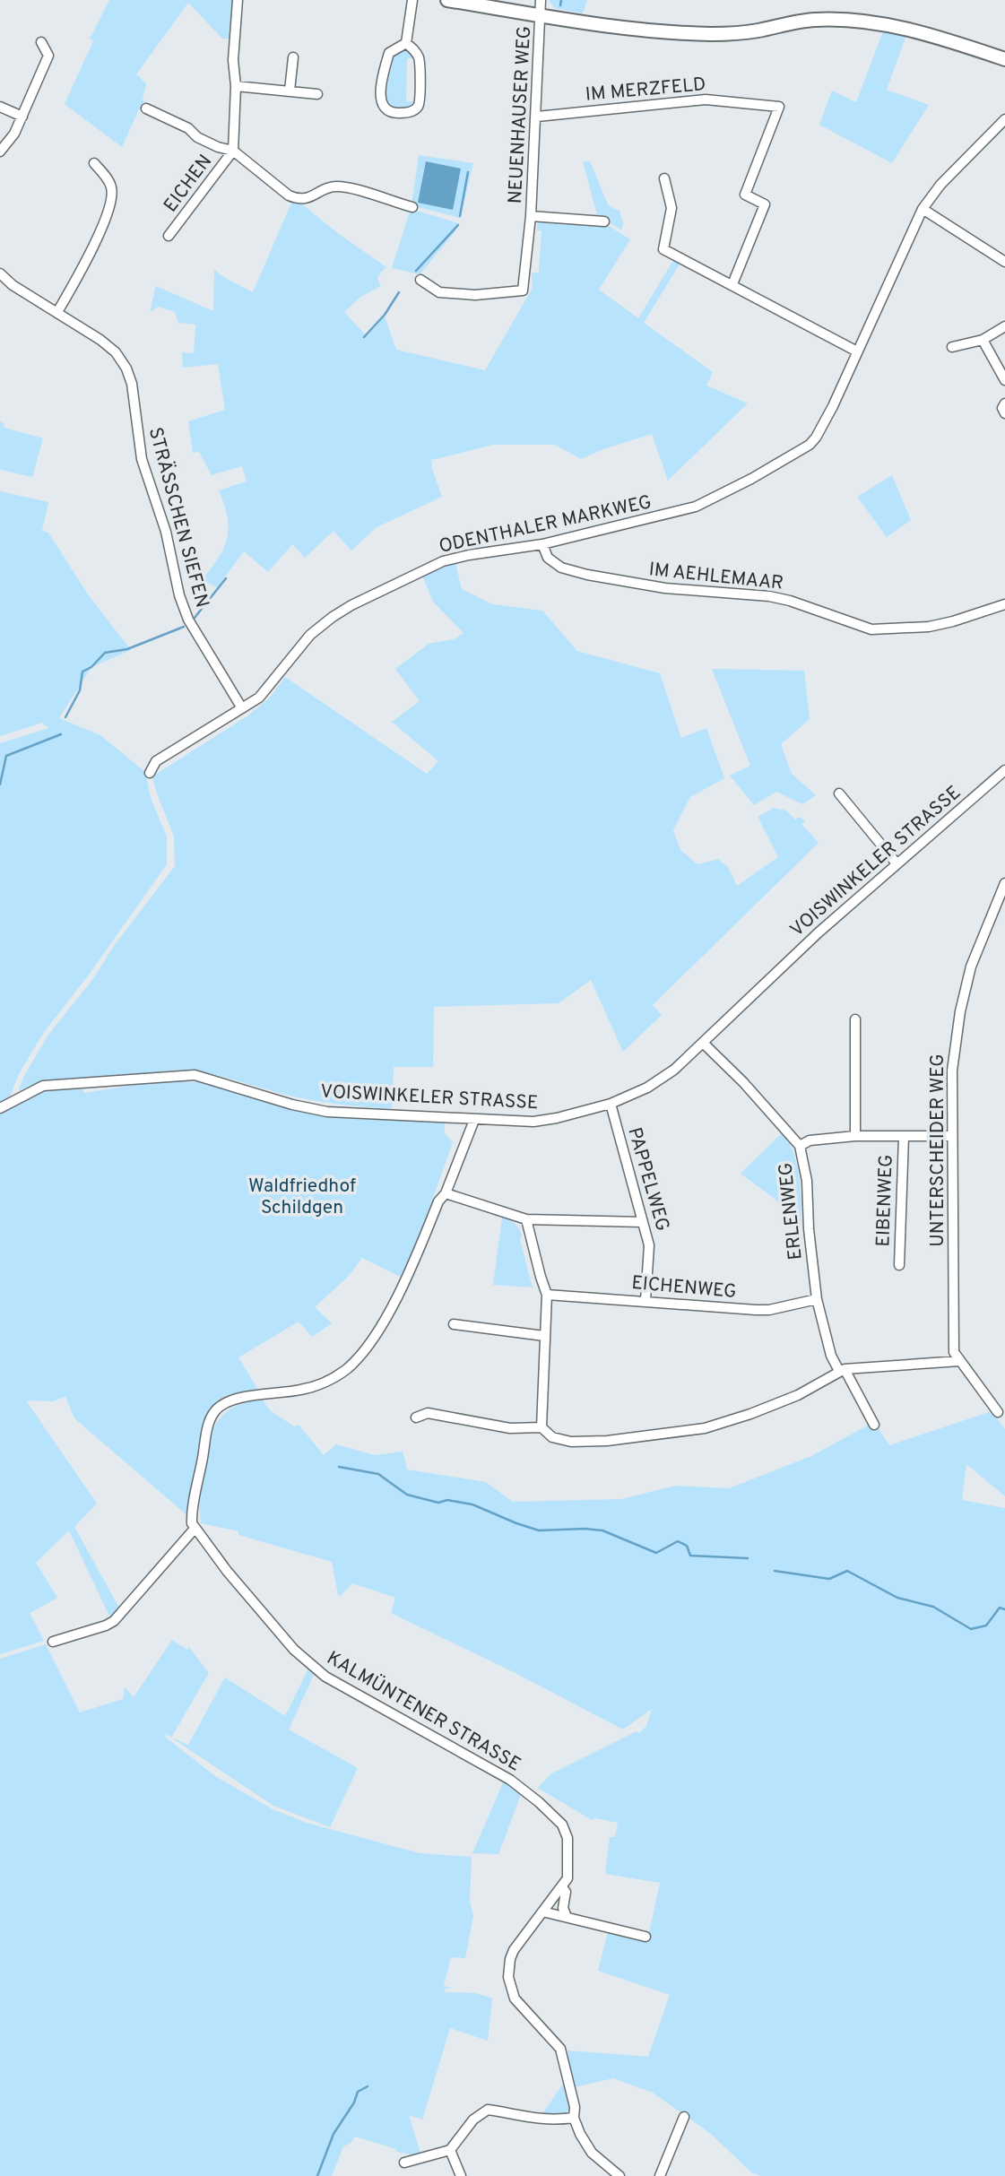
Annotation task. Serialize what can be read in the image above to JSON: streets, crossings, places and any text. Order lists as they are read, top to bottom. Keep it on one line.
{"streets":{"street":["IM MERZFELD","NEUENHAUSER WEG","EICHEN","STRÄSSCHEN SIEFEN","ODENTHALER MARKWEG","IM AEHLEMAAR","VOISWINKELER STRASSE","UNTERSCHEIDER WEG","PAPPELWEG","EIBENWEG","ERLENWEG","EICHENWEG","KALMÜNTENER STRASSE"]},"crossings":[["IM MERZFELD","NEUENHAUSER WEG"],["STRÄSSCHEN SIEFEN","ODENTHALER MARKWEG"],["ODENTHALER MARKWEG","IM AEHLEMAAR"],["VOISWINKELER STRASSE","PAPPELWEG"],["VOISWINKELER STRASSE","ERLENWEG"],["PAPPELWEG","EICHENWEG"],["ERLENWEG","EICHENWEG"]],"parks":["Waldfriedhof Schildgen"]}
